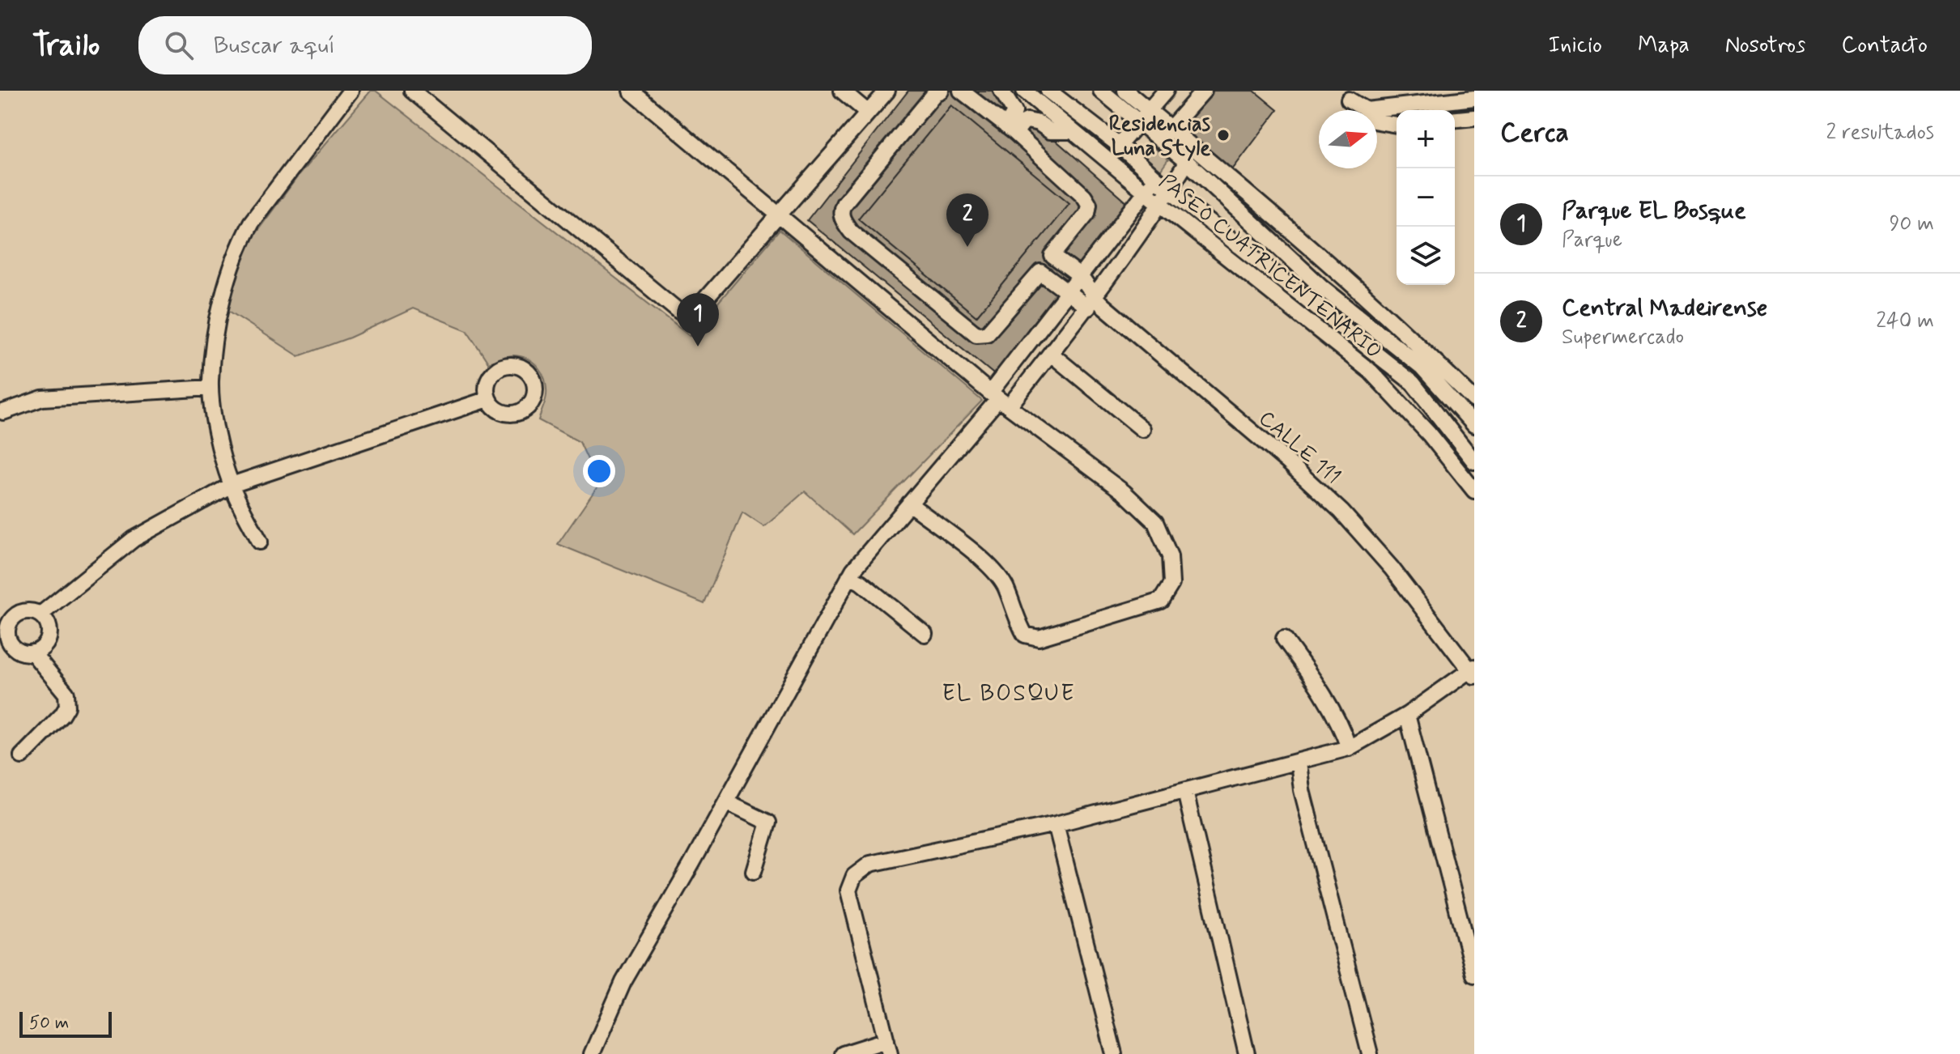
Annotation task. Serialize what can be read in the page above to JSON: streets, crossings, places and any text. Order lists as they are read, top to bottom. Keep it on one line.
{"streets":{"street":["PASEO CUATRICENTENARIO","CALLE 111"]},"districts":["EL BOSQUE"],"places":["Residencias Luna Style"],"scale_bar":"50 m","north":"right","page":{"header":"Trailo","search":"Buscar aquí","nav":["Inicio","Mapa","Nosotros","Contacto"],"heading":["Cerca","2 resultados"],"map_buttons":["+","−"],"list":[{"mark":"1","name":"Parque EL Bosque","note":"Parque","value":"90 m"},{"mark":"2","name":"Central Madeirense","note":"Supermercado","value":"240 m"}],"pins":["2","1"],"scale":"50 m"}}
